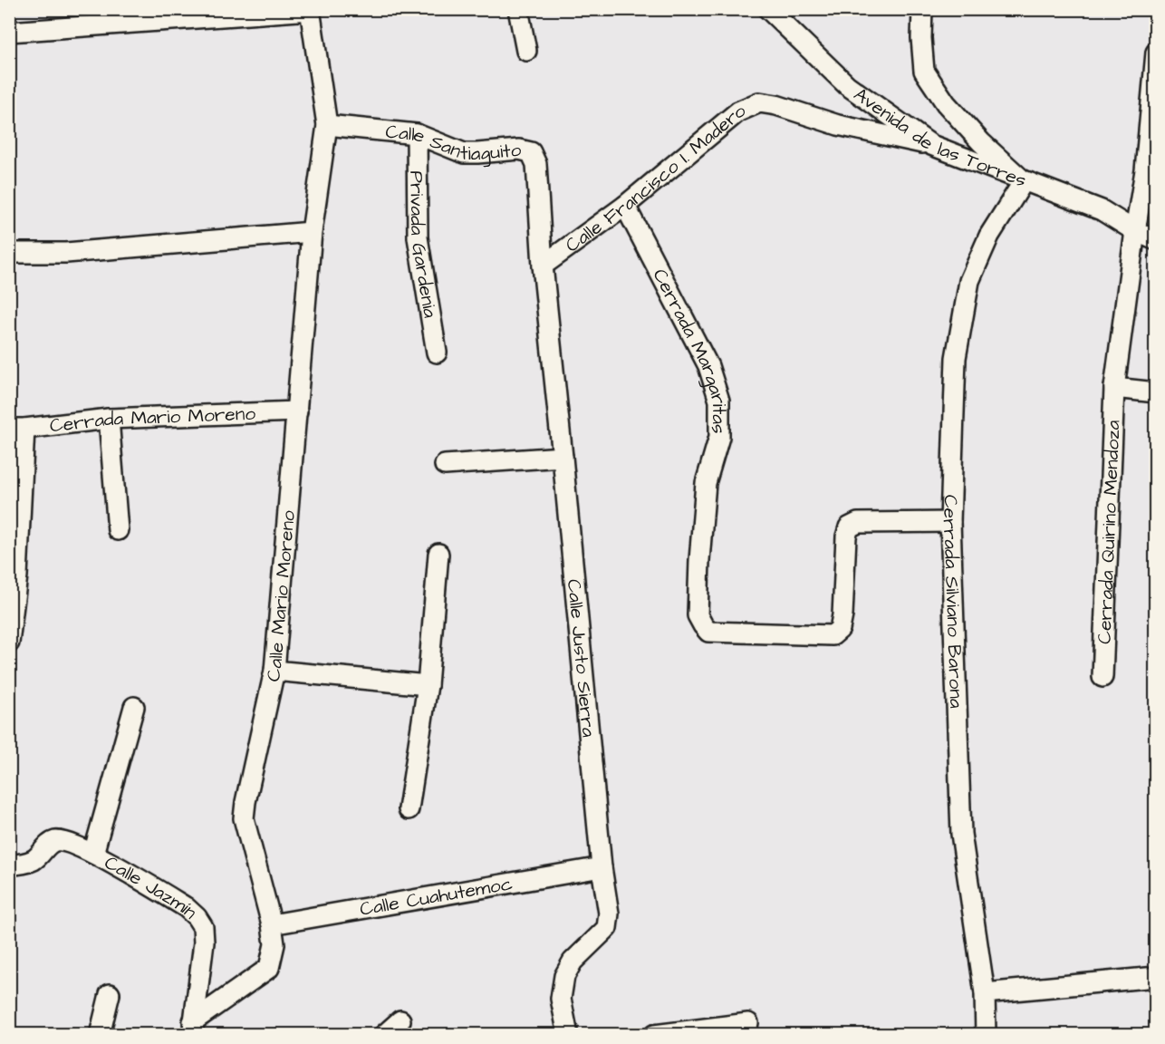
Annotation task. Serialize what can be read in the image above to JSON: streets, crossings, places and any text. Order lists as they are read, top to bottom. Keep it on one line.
{"streets":{"street":["Avenida de las Torres","Calle Santiaguito","Calle Francisco I. Madero","Privada Gardenia","Cerrada Margaritas","Cerrada Mario Moreno","Cerrada Quirino Mendoza","Calle Mario Moreno","Cerrada Silviano Barona","Calle Justo Sierra","Calle Jazmín","Calle Cuahutemoc"]},"crossings":[["Avenida de las Torres","Calle Francisco I. Madero"],["Avenida de las Torres","Cerrada Quirino Mendoza"],["Avenida de las Torres","Cerrada Silviano Barona"],["Calle Santiaguito","Calle Francisco I. Madero"],["Calle Santiaguito","Privada Gardenia"],["Calle Santiaguito","Calle Mario Moreno"],["Calle Santiaguito","Calle Justo Sierra"],["Calle Francisco I. Madero","Cerrada Margaritas"],["Calle Francisco I. Madero","Calle Justo Sierra"],["Cerrada Margaritas","Cerrada Silviano Barona"],["Cerrada Mario Moreno","Calle Mario Moreno"],["Calle Mario Moreno","Calle Jazmín"],["Calle Mario Moreno","Calle Cuahutemoc"],["Calle Justo Sierra","Calle Cuahutemoc"]]}
